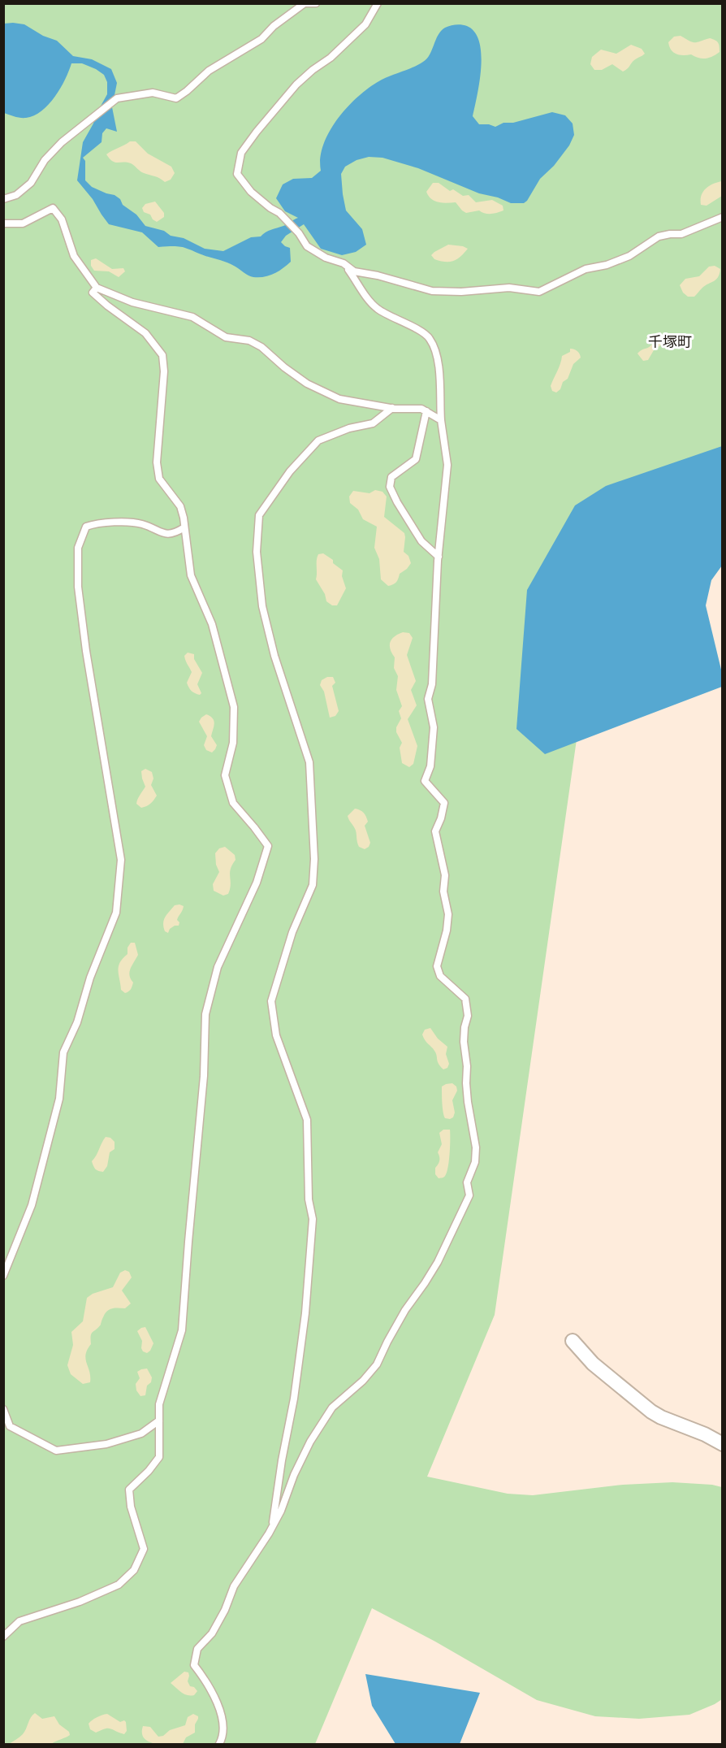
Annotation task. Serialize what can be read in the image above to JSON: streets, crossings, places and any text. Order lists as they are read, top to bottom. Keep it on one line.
{"districts":["千塚町"]}
